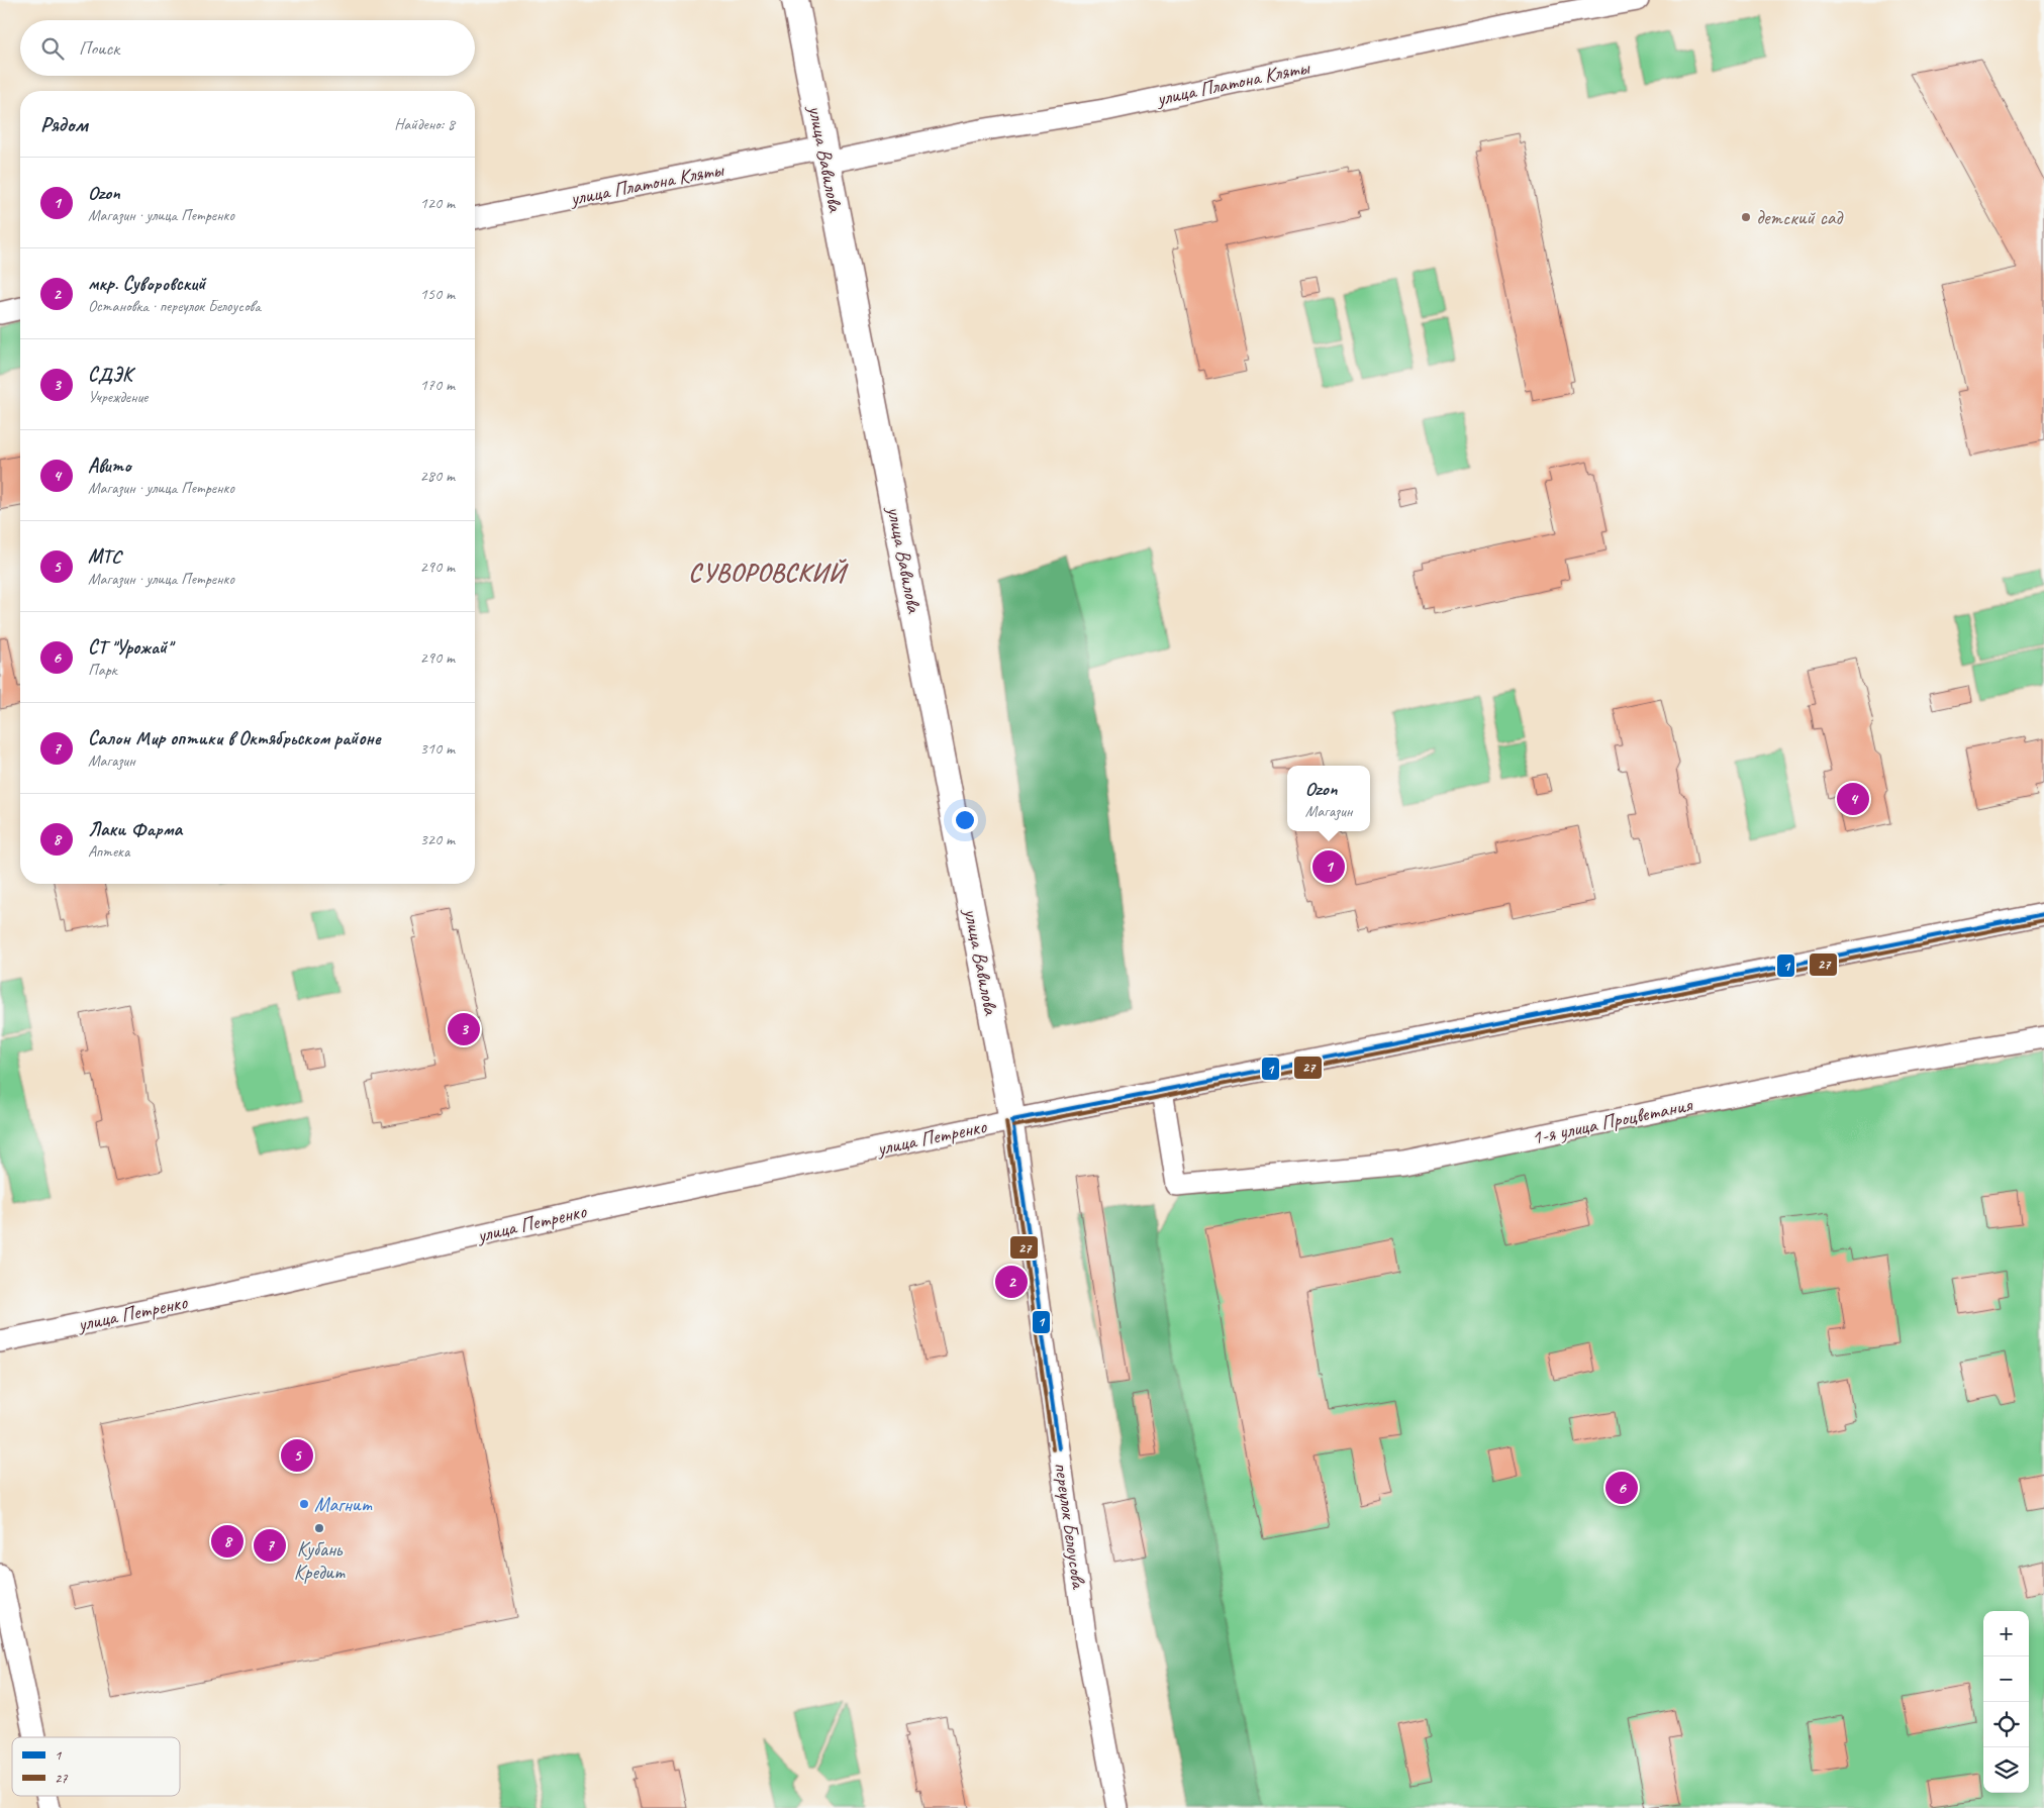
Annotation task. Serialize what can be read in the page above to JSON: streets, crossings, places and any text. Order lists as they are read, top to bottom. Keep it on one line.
{"streets":{"street":["улица Платона Кляты","улица Вавилова","1-я улица Процветания","улица Петренко","переулок Белоусова"]},"crossings":[["улица Платона Кляты","улица Вавилова"],["улица Вавилова","улица Петренко"],["улица Вавилова","переулок Белоусова"],["1-я улица Процветания","улица Петренко"],["улица Петренко","переулок Белоусова"]],"districts":["СУВОРОВСКИЙ"],"places":["детский сад","Магнит","Кубань Кредит"],"lines":["transit line 1","transit line 27"],"legend":["1","27"],"page":{"search":"Поиск","heading":["Рядом","Найдено: 8"],"list":[{"mark":"1","name":"Ozon","note":"Магазин · улица Петренко","value":"120 m"},{"mark":"2","name":"мкр. Суворовский","note":"Остановка · переулок Белоусова","value":"150 m"},{"mark":"3","name":"СДЭК","note":"Учреждение","value":"170 m"},{"mark":"4","name":"Авито","note":"Магазин · улица Петренко","value":"280 m"},{"mark":"5","name":"МТС","note":"Магазин · улица Петренко","value":"290 m"},{"mark":"6","name":"СТ \"Урожай\"","note":"Парк","value":"290 m"},{"mark":"7","name":"Салон Мир оптики в Октябрьском районе","note":"Магазин","value":"310 m"},{"mark":"8","name":"Лаки Фарма","note":"Аптека","value":"320 m"}],"popup":["Ozon","Магазин"],"pins":["4","1","3","2","5","6","8","7"],"map_buttons":["+","−"]}}
